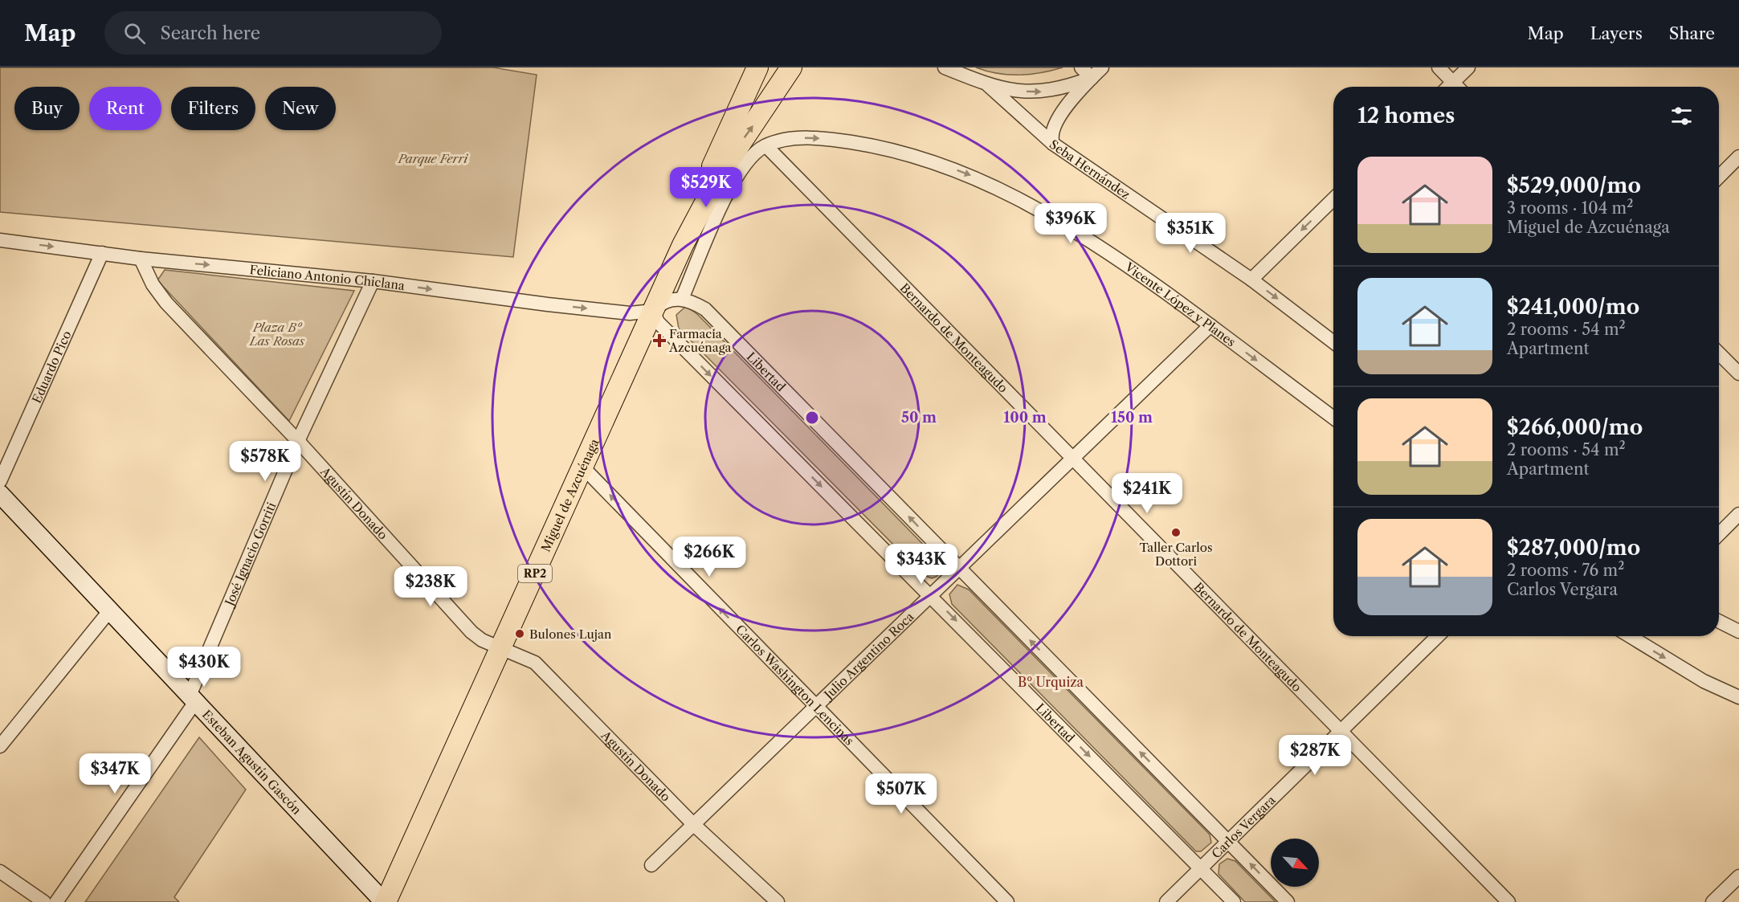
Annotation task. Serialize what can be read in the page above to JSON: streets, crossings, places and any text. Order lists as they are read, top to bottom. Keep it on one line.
{"streets":{"main road":["Miguel de Azcuénaga","RP2"],"street":["Seba Hernández","Feliciano Antonio Chiclana","Vicente López y Planes","Bernardo de Monteagudo","Eduardo Pico","Libertad","Agustín Donado","José Ignacio Gorriti","Julio Argentino Roca","Carlos Washington Lencinas","Esteban Agustín Gascón","Carlos Vergara"]},"crossings":[["Feliciano Antonio Chiclana","Eduardo Pico"],["Feliciano Antonio Chiclana","Libertad"],["Feliciano Antonio Chiclana","Miguel de Azcuénaga"],["Feliciano Antonio Chiclana","Agustín Donado"],["Feliciano Antonio Chiclana","José Ignacio Gorriti"],["Vicente López y Planes","Bernardo de Monteagudo"],["Vicente López y Planes","Julio Argentino Roca"],["Bernardo de Monteagudo","Julio Argentino Roca"],["Bernardo de Monteagudo","Carlos Vergara"],["Libertad","Miguel de Azcuénaga"],["Libertad","Julio Argentino Roca"],["Libertad","Carlos Vergara"],["Miguel de Azcuénaga","Agustín Donado"],["Miguel de Azcuénaga","Carlos Washington Lencinas"],["Miguel de Azcuénaga","Esteban Agustín Gascón"],["Agustín Donado","José Ignacio Gorriti"],["Agustín Donado","Julio Argentino Roca"],["José Ignacio Gorriti","Esteban Agustín Gascón"],["Julio Argentino Roca","Carlos Washington Lencinas"]],"one_way":["Feliciano Antonio Chiclana","Vicente López y Planes","Carlos Washington Lencinas"],"districts":["Bº Urquiza"],"parks":["Parque Ferri","Plaza Bº Las Rosas"],"places":{"health":["Farmacia Azcuénaga"],"other":["Taller Carlos Dottori","Bulones Lujan"]},"north":"bottom right","page":{"header":"Map","search":"Search here","nav":["Map","Layers","Share"],"chip":["Buy","Rent","Filters","New"],"heading":"12 homes","list":[{"name":"$529,000/mo","note":"3 rooms · 104 m² · Miguel de Azcuénaga"},{"name":"$241,000/mo","note":"2 rooms · 54 m² · Apartment"},{"name":"$266,000/mo","note":"2 rooms · 54 m² · Apartment"},{"name":"$287,000/mo","note":"2 rooms · 76 m² · Carlos Vergara"}],"price":["$529K","$396K","$351K","$578K","$241K","$266K","$343K","$238K","$430K","$287K","$347K","$507K"]},"rings":["50 m","100 m","150 m"]}
